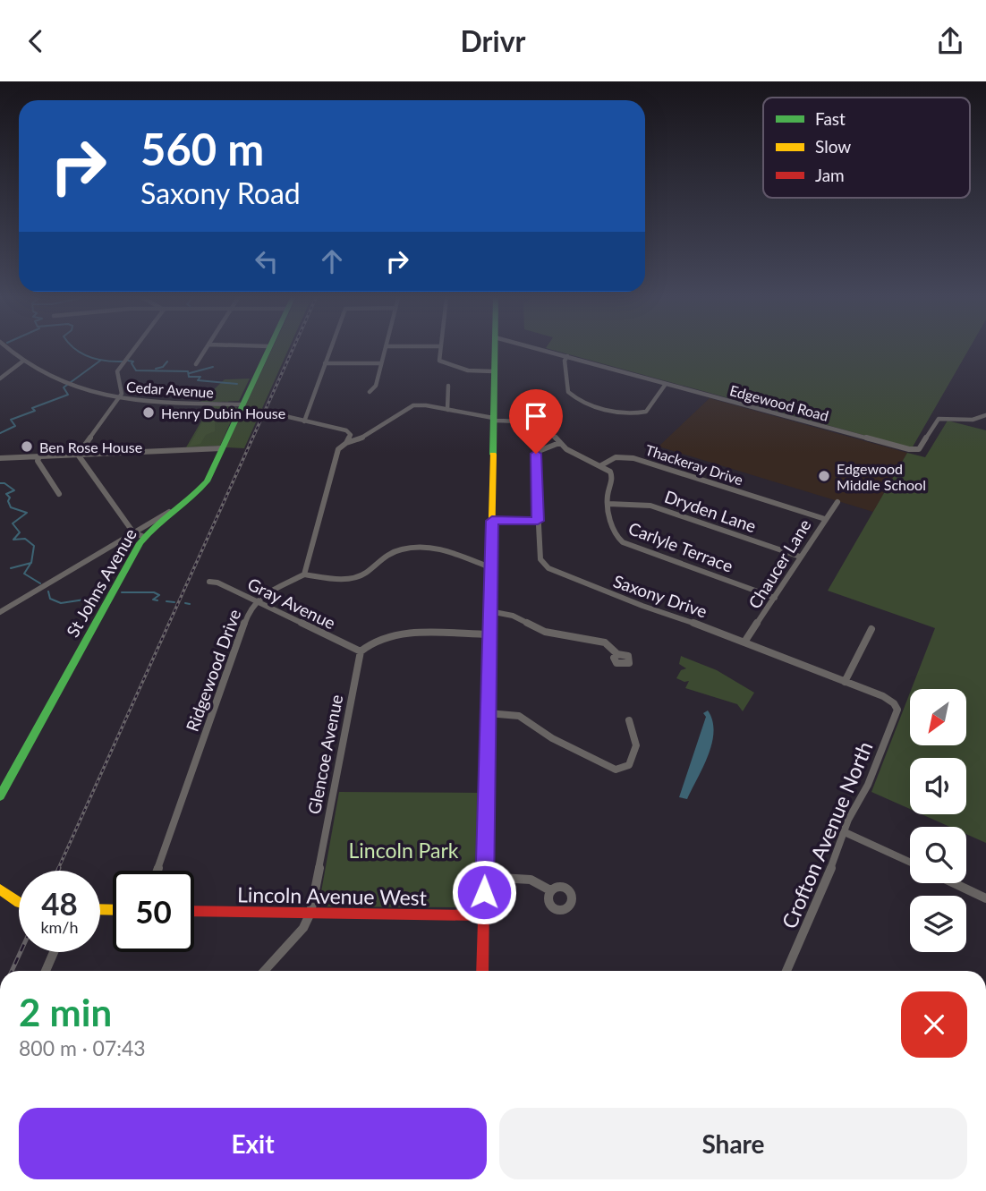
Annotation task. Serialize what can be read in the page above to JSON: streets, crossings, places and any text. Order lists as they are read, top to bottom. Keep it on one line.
{"streets":{"street":["Cedar Avenue","Edgewood Road","Thackeray Drive","Dryden Lane","Carlyle Terrace","Chaucer Lane","St Johns Avenue","Saxony Drive","Gray Avenue","Ridgewood Drive","Glencoe Avenue","Crofton Avenue North","Lincoln Avenue West"]},"crossings":[["Cedar Avenue","St Johns Avenue"],["Thackeray Drive","Carlyle Terrace"],["Thackeray Drive","Chaucer Lane"],["Dryden Lane","Carlyle Terrace"],["Dryden Lane","Chaucer Lane"],["Carlyle Terrace","Chaucer Lane"],["Chaucer Lane","Saxony Drive"],["Saxony Drive","Crofton Avenue North"],["Gray Avenue","Ridgewood Drive"],["Gray Avenue","Glencoe Avenue"],["Glencoe Avenue","Lincoln Avenue West"]],"parks":["Lincoln Park"],"places":["Henry Dubin House","Ben Rose House","Edgewood Middle School"],"legend":["Fast","Slow","Jam"],"north":"bottom left","page":{"header":"Drivr","turn":["560 m","Saxony Road"],"speed":"48 km/h","limit":"50","heading":["2 min","800 m · 07:43"],"buttons":["Exit","Share"]}}
